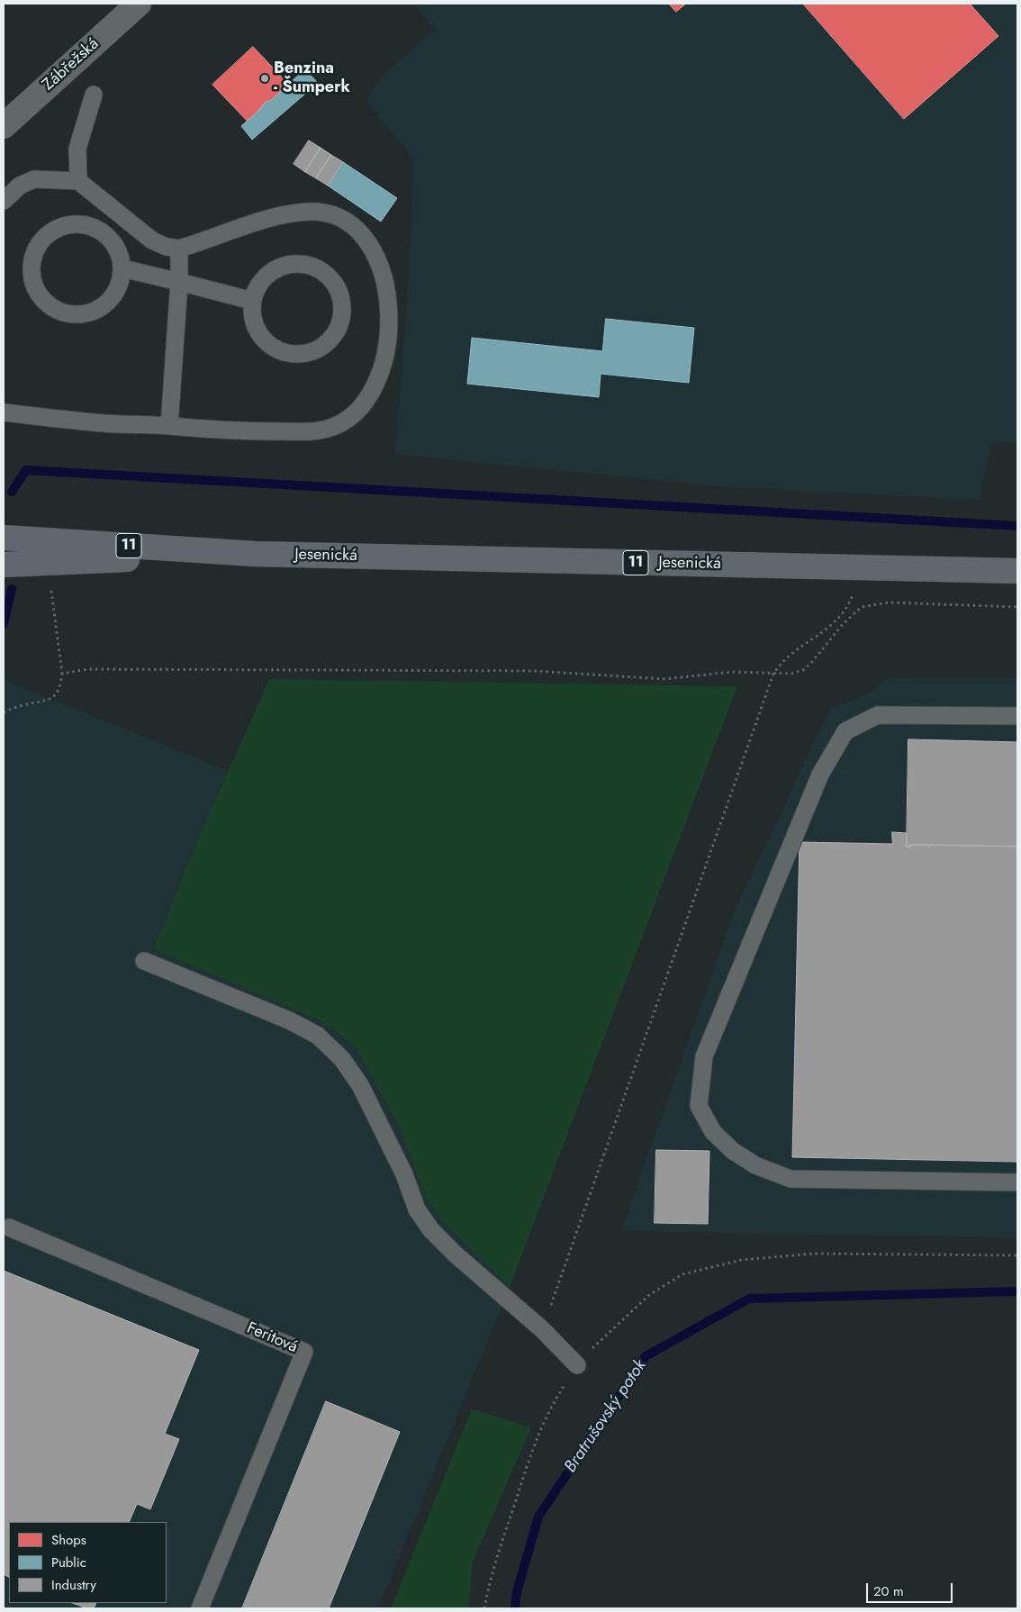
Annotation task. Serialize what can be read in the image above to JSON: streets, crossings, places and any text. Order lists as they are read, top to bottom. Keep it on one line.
{"streets":{"main road":["11","Jesenická"],"street":["Zábřežská"],"lane":["Feritová"]},"water":["Bratrušovský potok"],"places":["Benzina - Šumperk"],"legend":["Shops","Public","Industry"],"scale_bar":"20 m"}
